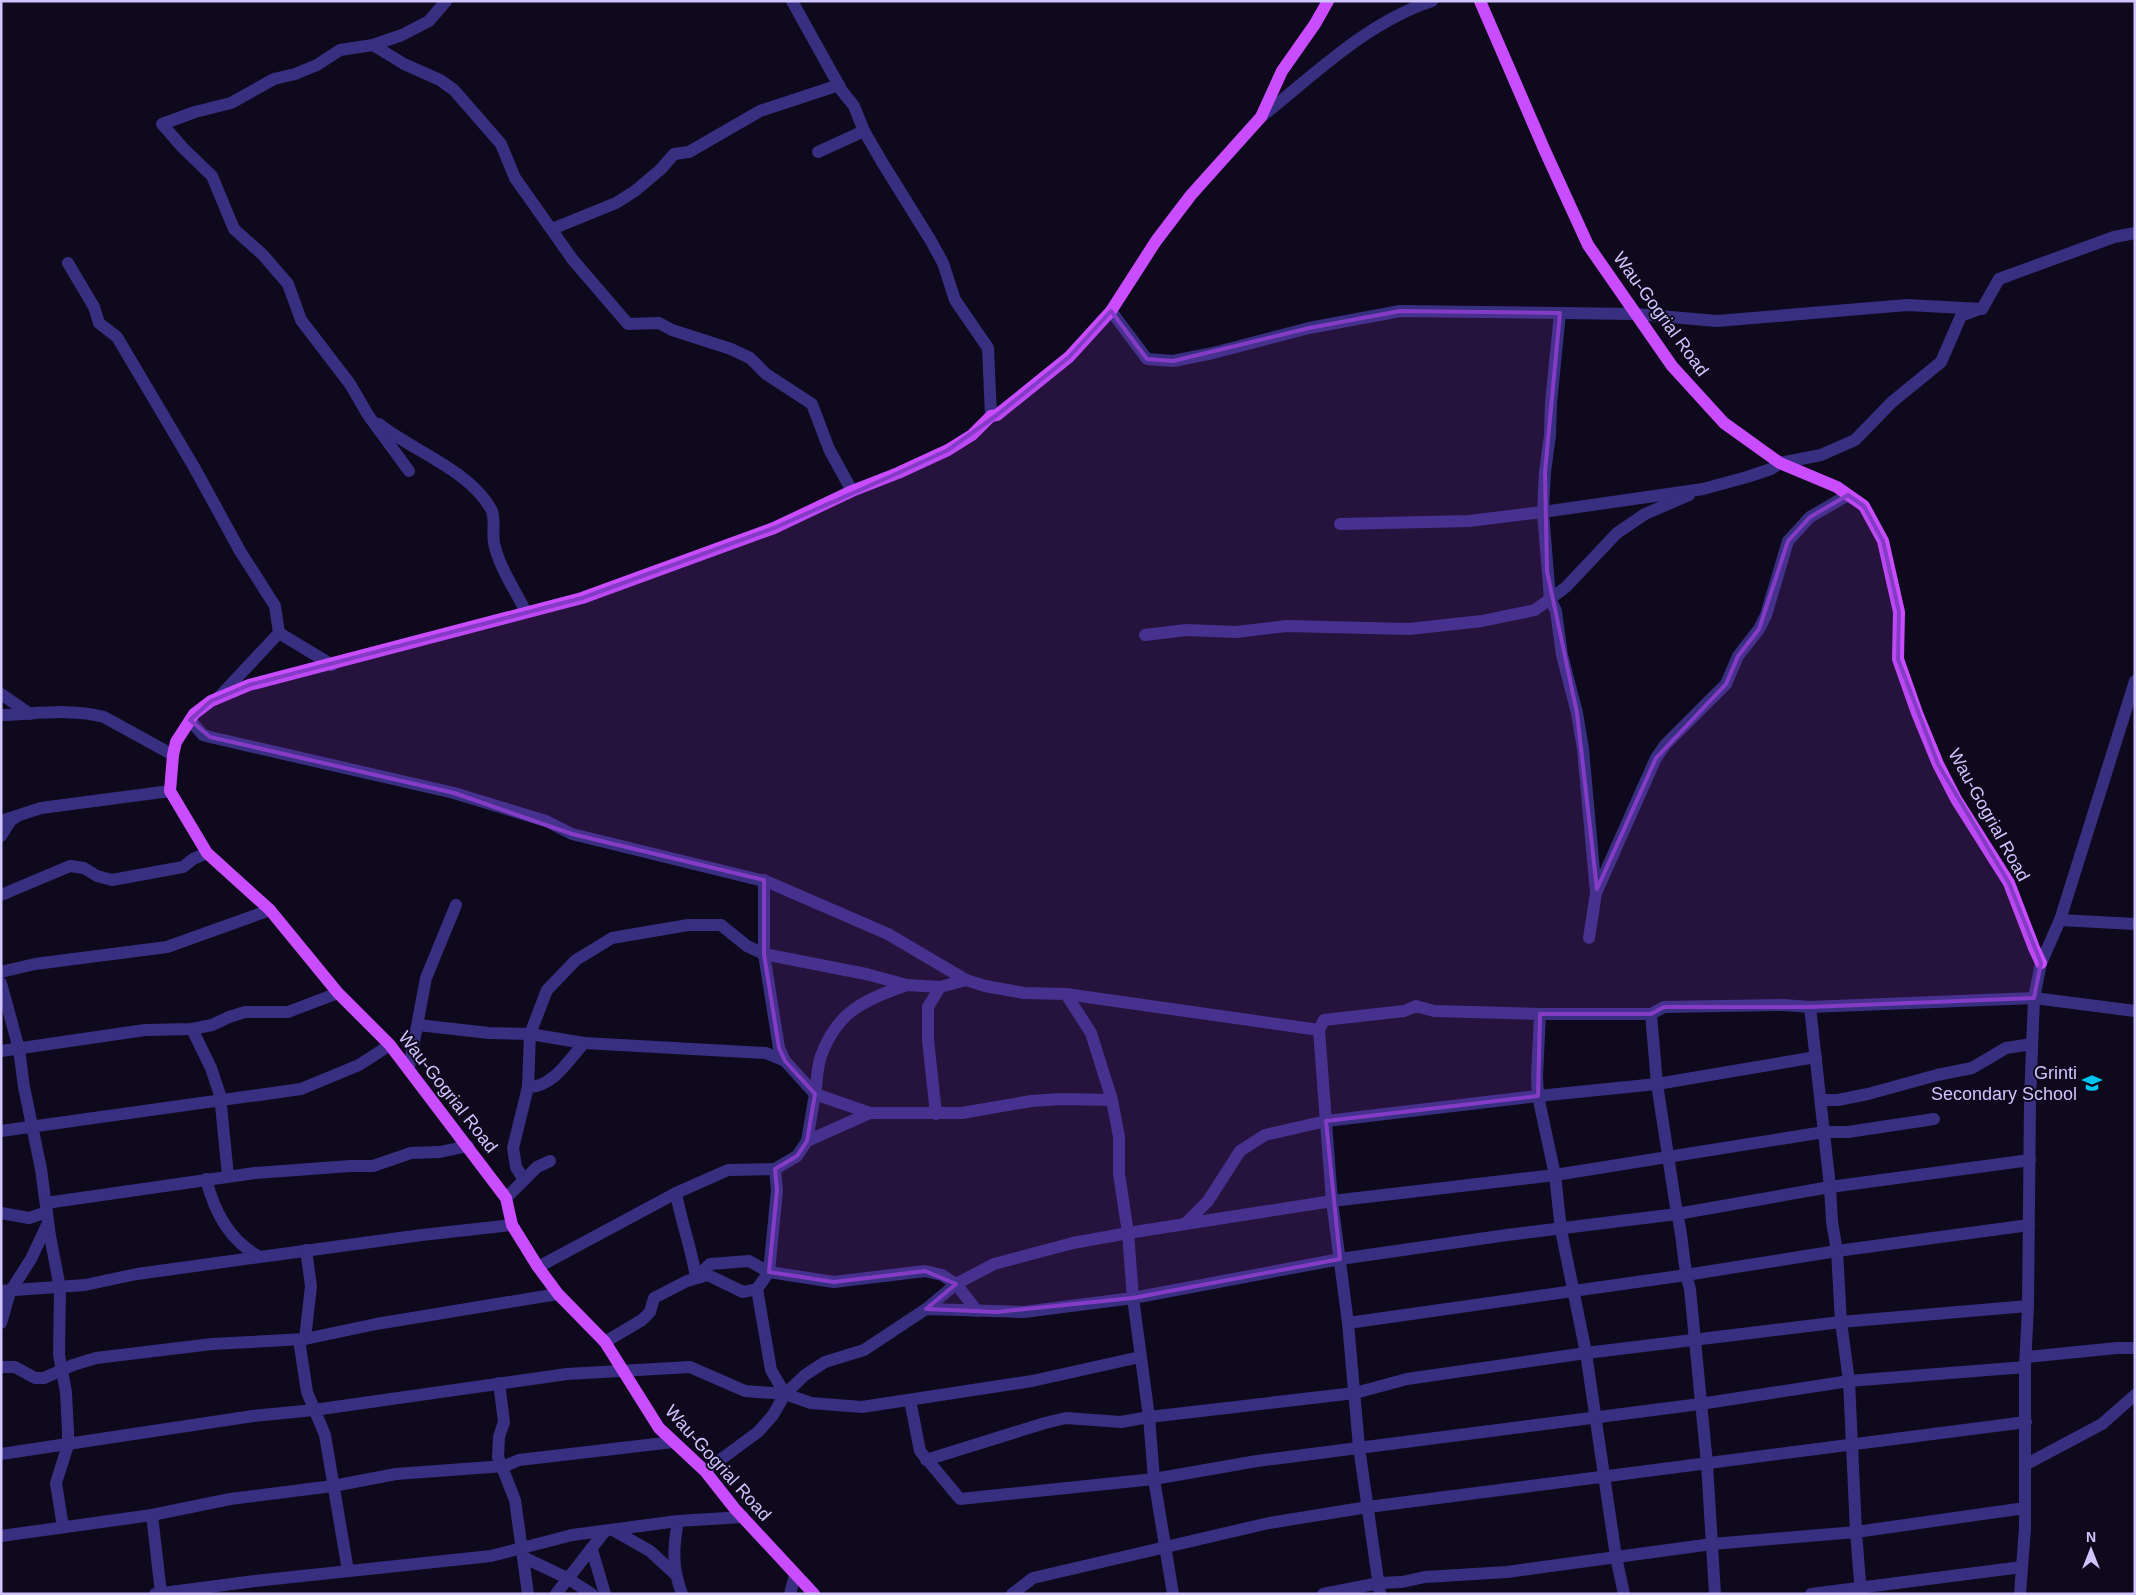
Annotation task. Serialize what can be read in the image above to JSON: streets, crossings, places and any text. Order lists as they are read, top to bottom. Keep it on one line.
{"streets":{"main road":["Wau-Gogrial Road"]},"places":{"school or university":["Grinti Secondary School"]},"north":"top"}
